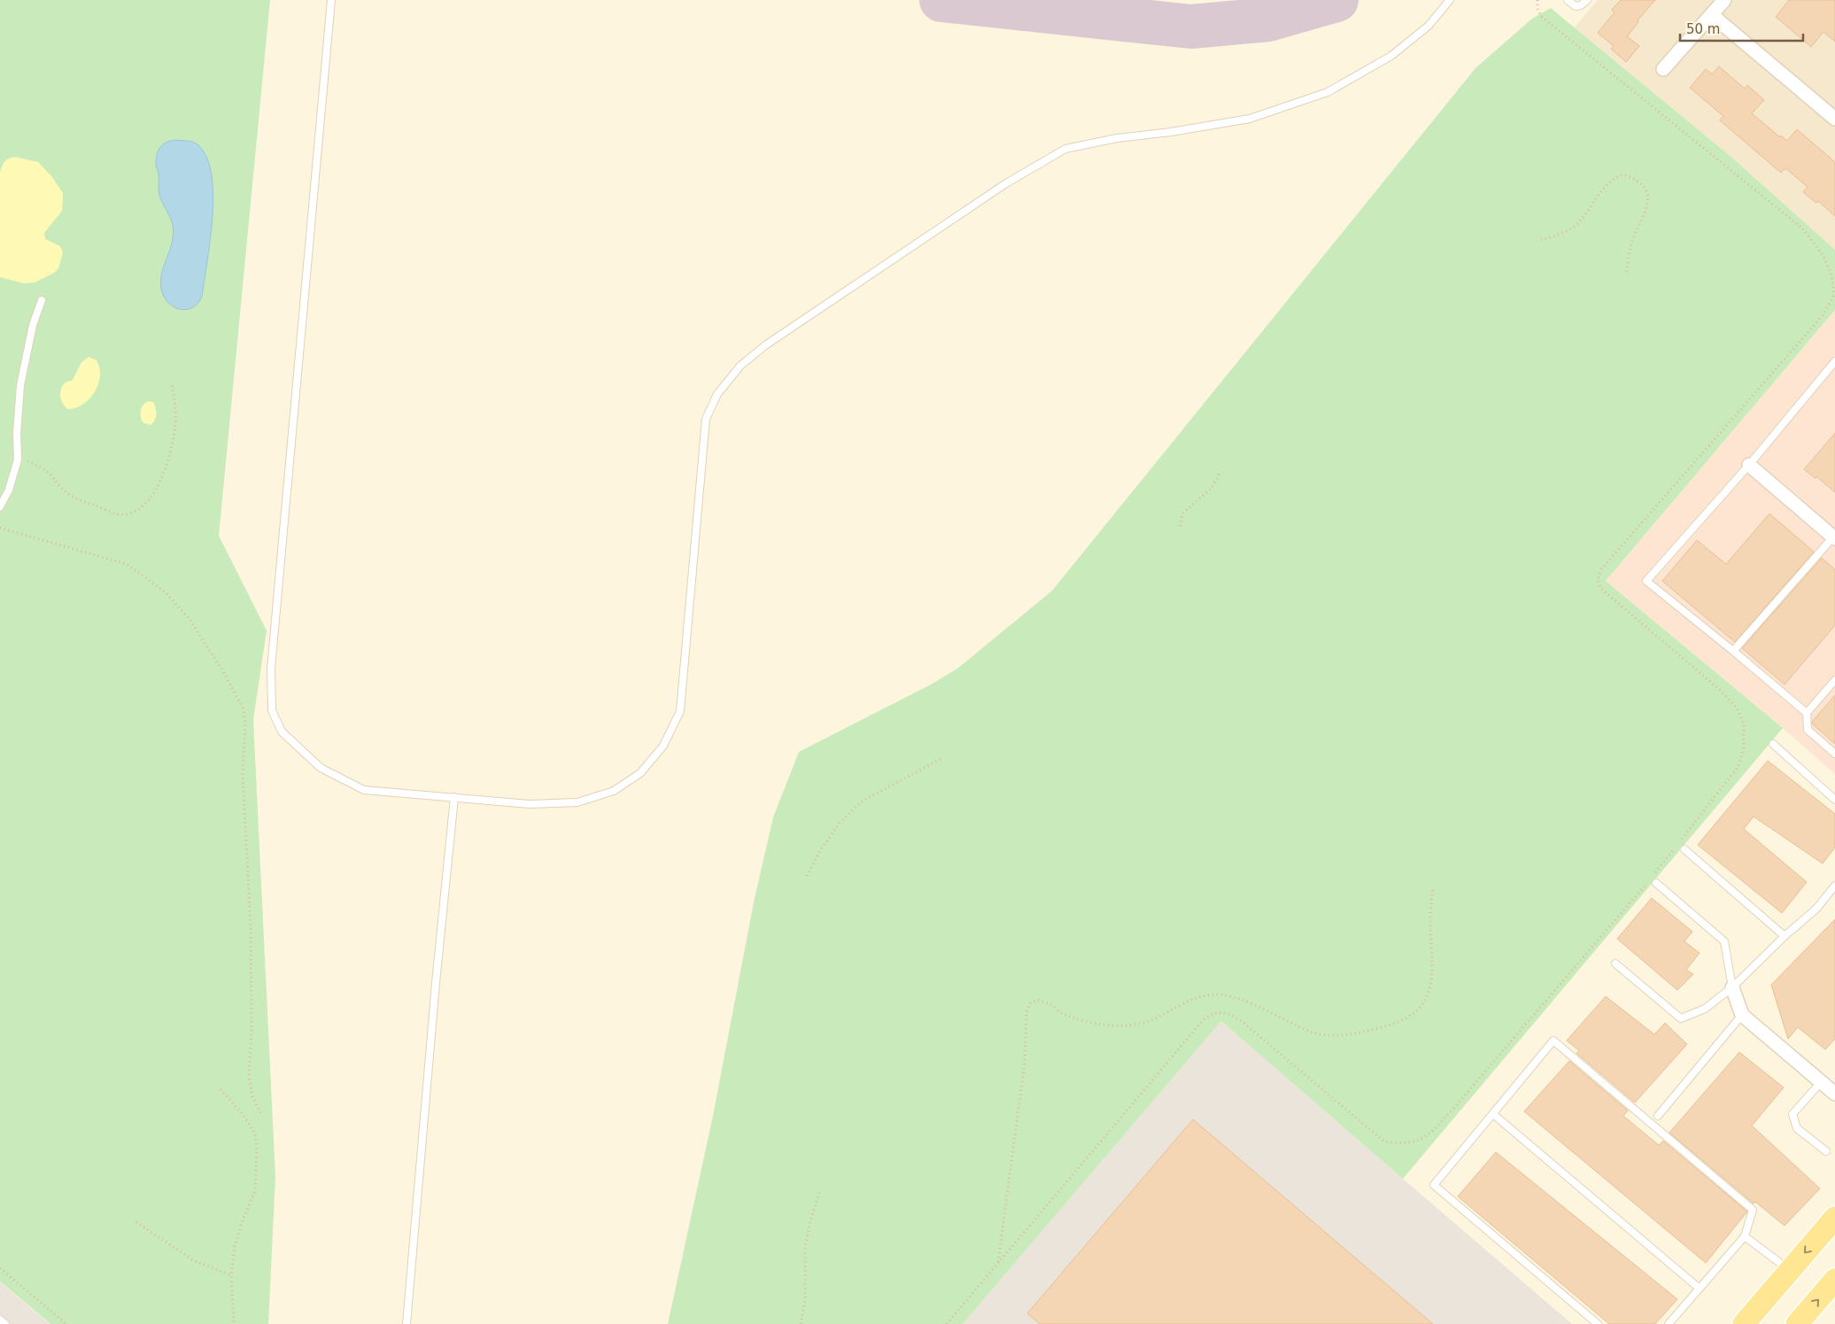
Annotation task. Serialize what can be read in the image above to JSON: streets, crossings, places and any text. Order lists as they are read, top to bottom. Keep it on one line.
{"scale_bar":"50 m"}
